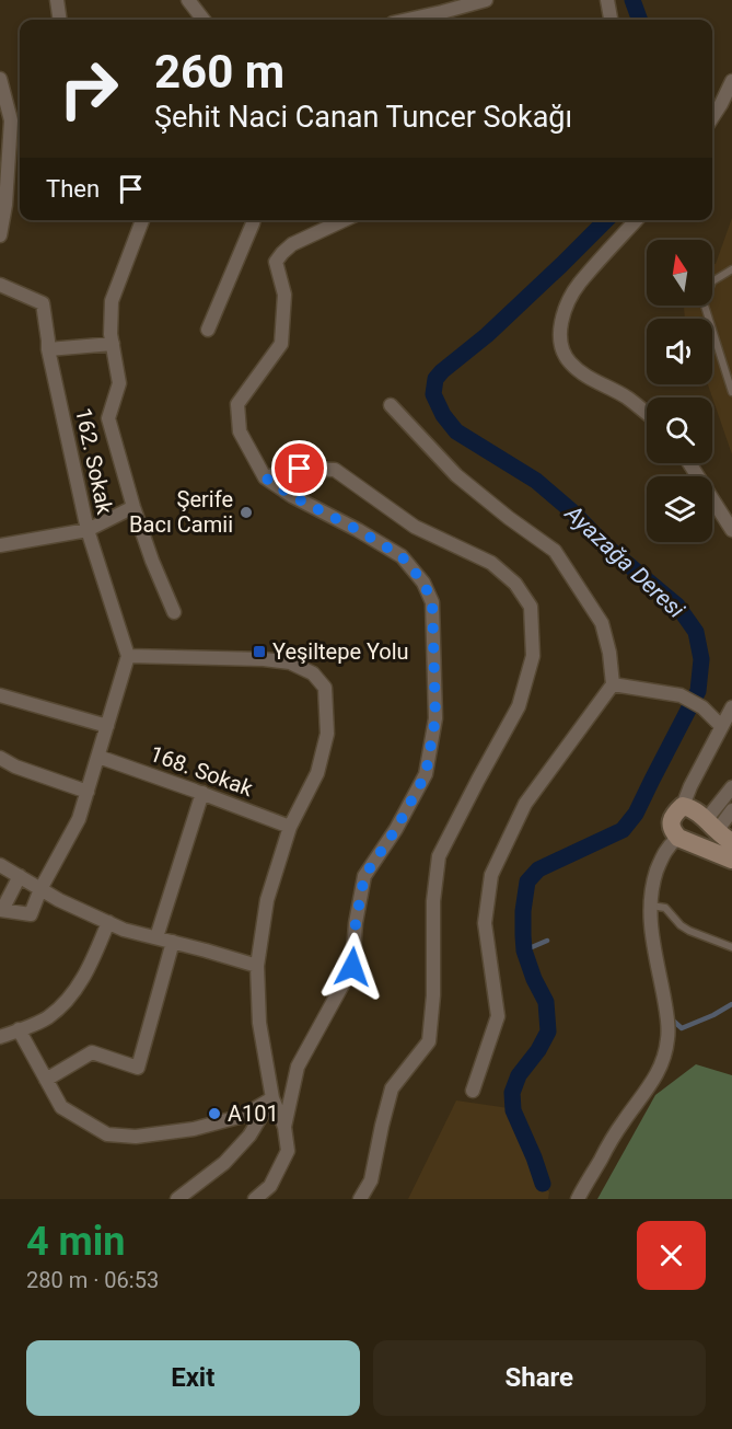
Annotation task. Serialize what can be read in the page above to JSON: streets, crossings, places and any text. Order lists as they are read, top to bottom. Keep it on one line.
{"streets":{"street":["162. Sokak","168. Sokak"]},"water":["Ayazağa Deresi"],"places":{"other":["Şerife Bacı Camii","A101"],"transit":["Yeşiltepe Yolu"]},"north":"top","page":{"turn":["260 m","Şehit Naci Canan Tuncer Sokağı"],"then":"Then","heading":["4 min","280 m · 06:53"],"buttons":["Exit","Share"]}}
